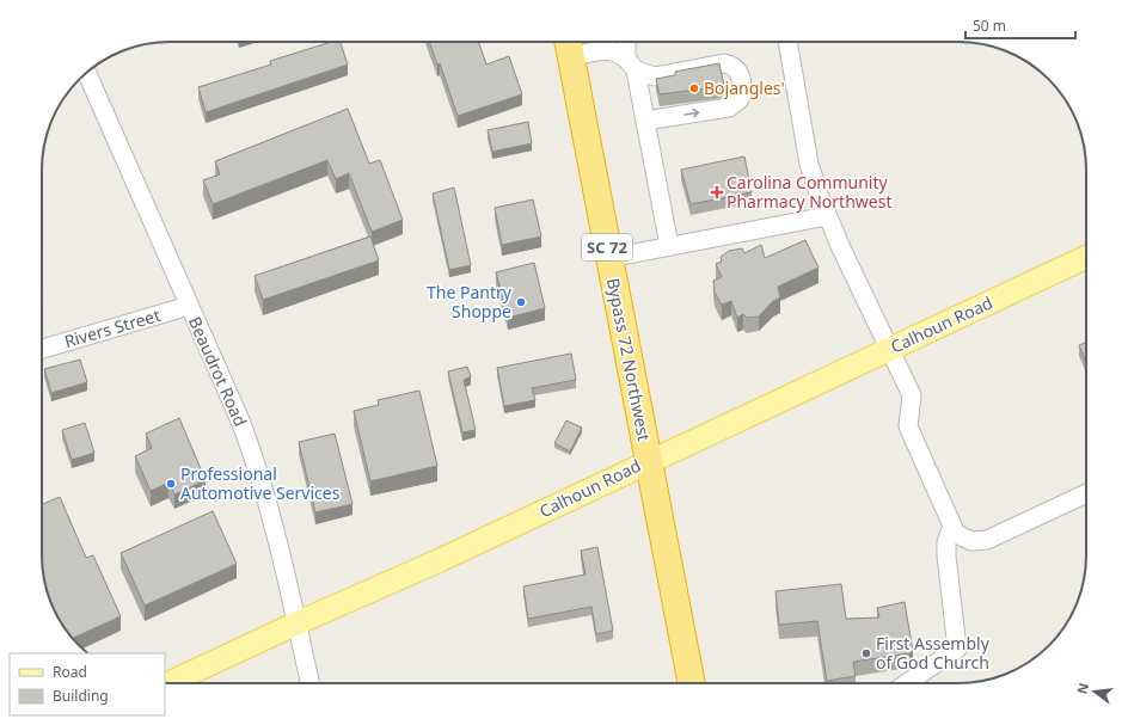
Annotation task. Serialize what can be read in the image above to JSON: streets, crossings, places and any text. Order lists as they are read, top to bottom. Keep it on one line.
{"streets":{"highway":["SC 72","Bypass 72 Northwest"],"main road":["Calhoun Road"],"street":["Rivers Street","Beaudrot Road"]},"crossings":[["SC 72","Calhoun Road"],["SC 72","Bypass 72 Northwest"],["Calhoun Road","Bypass 72 Northwest"],["Calhoun Road","Beaudrot Road"],["Rivers Street","Beaudrot Road"]],"places":{"other":["Bojangles'","The Pantry Shoppe","Professional Automotive Services","First Assembly of God Church"],"health":["Carolina Community Pharmacy Northwest"]},"legend":["Road","Building"],"scale_bar":"50 m","north":"left"}
